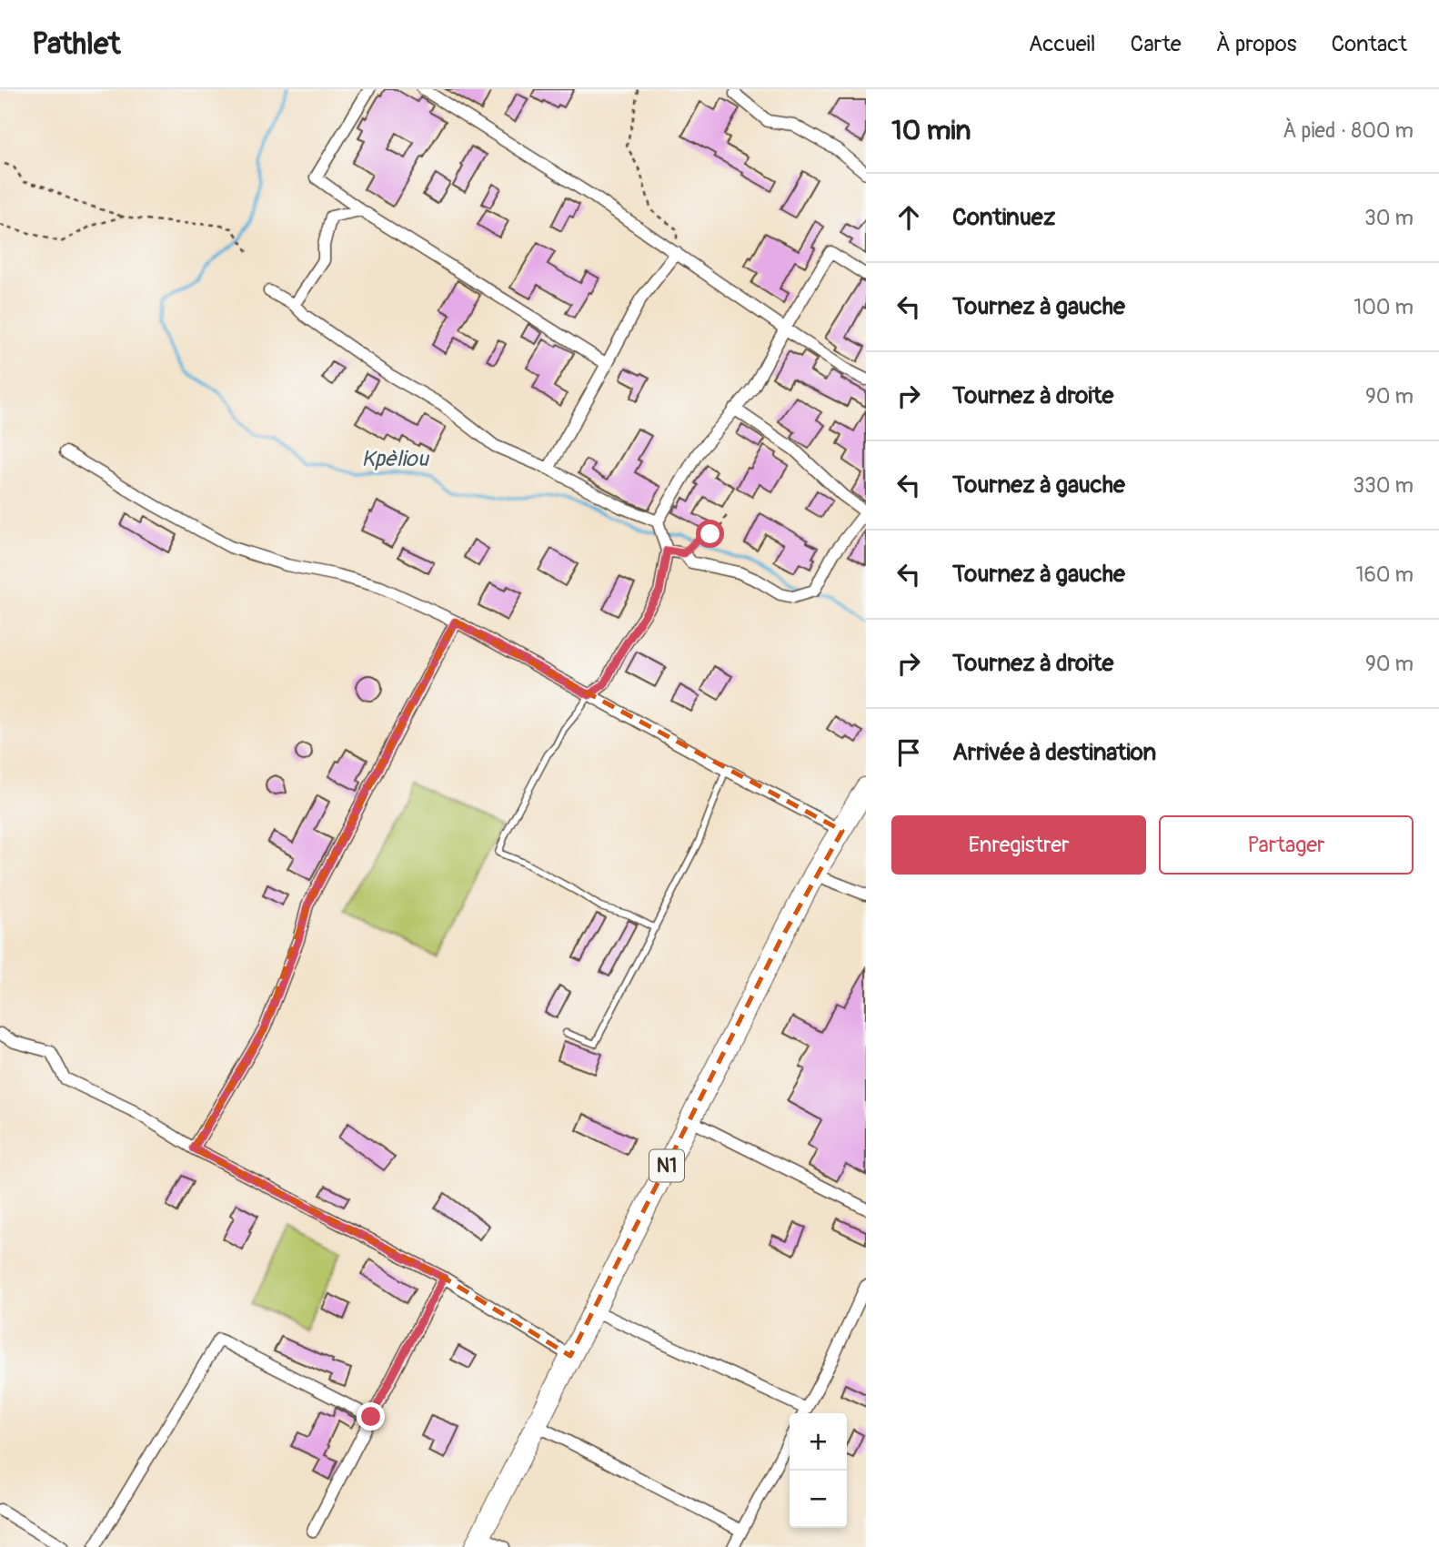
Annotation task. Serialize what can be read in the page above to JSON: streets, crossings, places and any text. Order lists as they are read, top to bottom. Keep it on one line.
{"streets":{"highway":["N1"]},"water":["Kpèliou"],"page":{"header":"Pathlet","nav":["Accueil","Carte","À propos","Contact"],"heading":["10 min","À pied · 800 m"],"list":[["Continuez","30 m"],["Tournez à gauche","100 m"],["Tournez à droite","90 m"],["Tournez à gauche","330 m"],["Tournez à gauche","160 m"],["Tournez à droite","90 m"],"Arrivée à destination"],"buttons":["Enregistrer","Partager"],"map_buttons":["+","−"]}}
